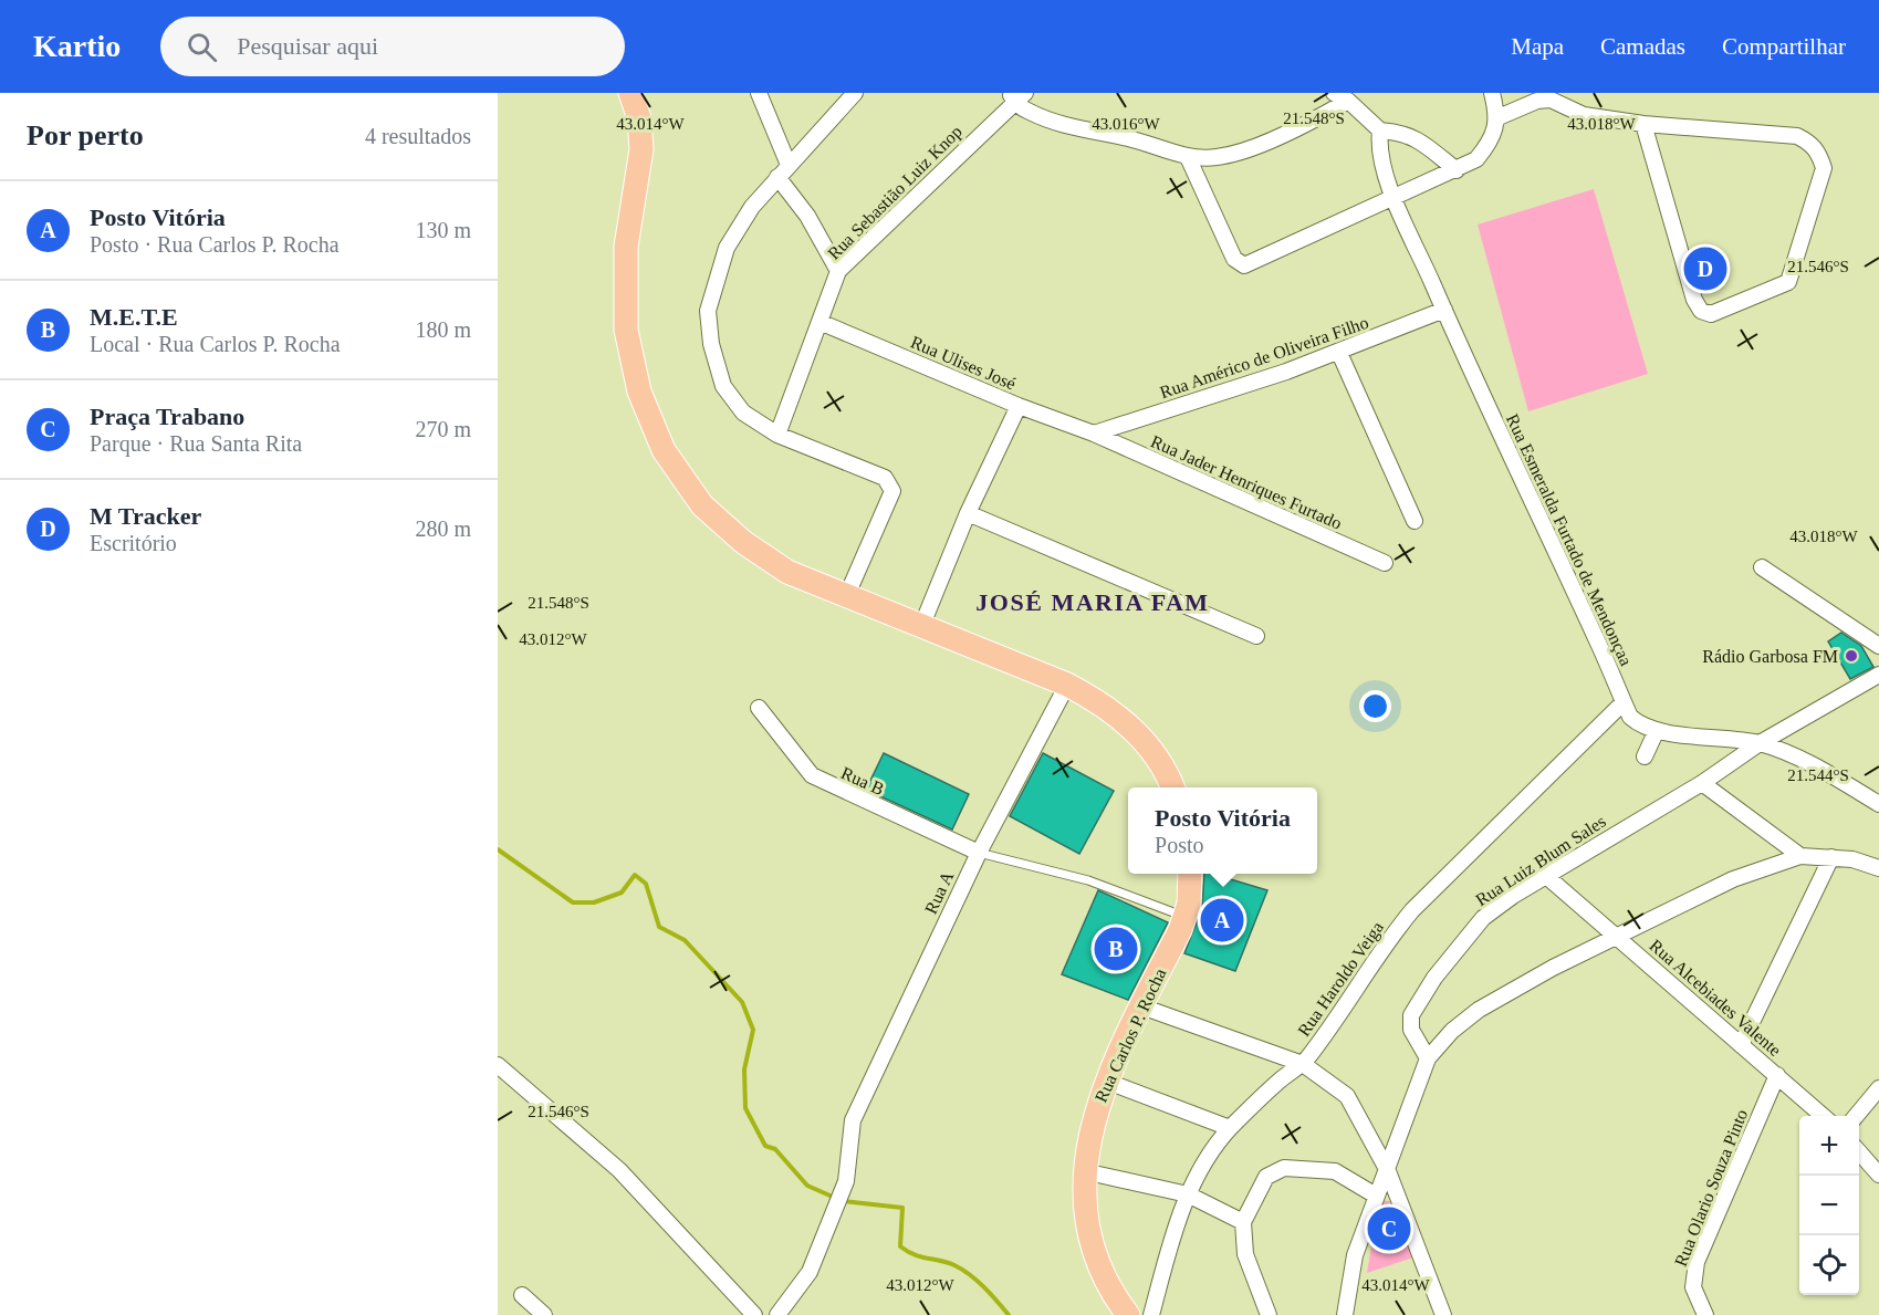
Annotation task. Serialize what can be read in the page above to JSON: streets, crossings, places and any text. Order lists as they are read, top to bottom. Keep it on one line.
{"streets":{"main road":["Rua Carlos P. Rocha"],"street":["Rua Sebastião Luiz Knop","Rua Américo de Oliveira Filho","Rua Ulises José","Rua Jader Henriques Furtado","Rua Esmeralda Furtado de Mendonçaa","Rua B","Rua Luiz Blum Sales","Rua A","Rua Haroldo Veiga","Rua Alcebiades Valente","Rua Olario Souza Pinto"]},"crossings":[["Rua Sebastião Luiz Knop","Rua Ulises José"],["Rua Américo de Oliveira Filho","Rua Ulises José"],["Rua Américo de Oliveira Filho","Rua Jader Henriques Furtado"],["Rua Américo de Oliveira Filho","Rua Esmeralda Furtado de Mendonçaa"],["Rua Ulises José","Rua Jader Henriques Furtado"],["Rua Esmeralda Furtado de Mendonçaa","Rua Luiz Blum Sales"],["Rua Esmeralda Furtado de Mendonçaa","Rua Haroldo Veiga"],["Rua B","Rua A"],["Rua Luiz Blum Sales","Rua Alcebiades Valente"],["Rua Alcebiades Valente","Rua Olario Souza Pinto"]],"districts":["JOSÉ MARIA FAM"],"places":["Rádio Garbosa FM"],"page":{"header":"Kartio","search":"Pesquisar aqui","nav":["Mapa","Camadas","Compartilhar"],"heading":["Por perto","4 resultados"],"list":[{"mark":"A","name":"Posto Vitória","note":"Posto · Rua Carlos P. Rocha","value":"130 m"},{"mark":"B","name":"M.E.T.E","note":"Local · Rua Carlos P. Rocha","value":"180 m"},{"mark":"C","name":"Praça Trabano","note":"Parque · Rua Santa Rita","value":"270 m"},{"mark":"D","name":"M Tracker","note":"Escritório","value":"280 m"}],"pins":["D","A","B","C"],"popup":["Posto Vitória","Posto"],"map_buttons":["+","−"]},"coordinates":["21.548°S","43.014°W","43.016°W","43.018°W","21.546°S","43.012°W","21.544°S"]}
